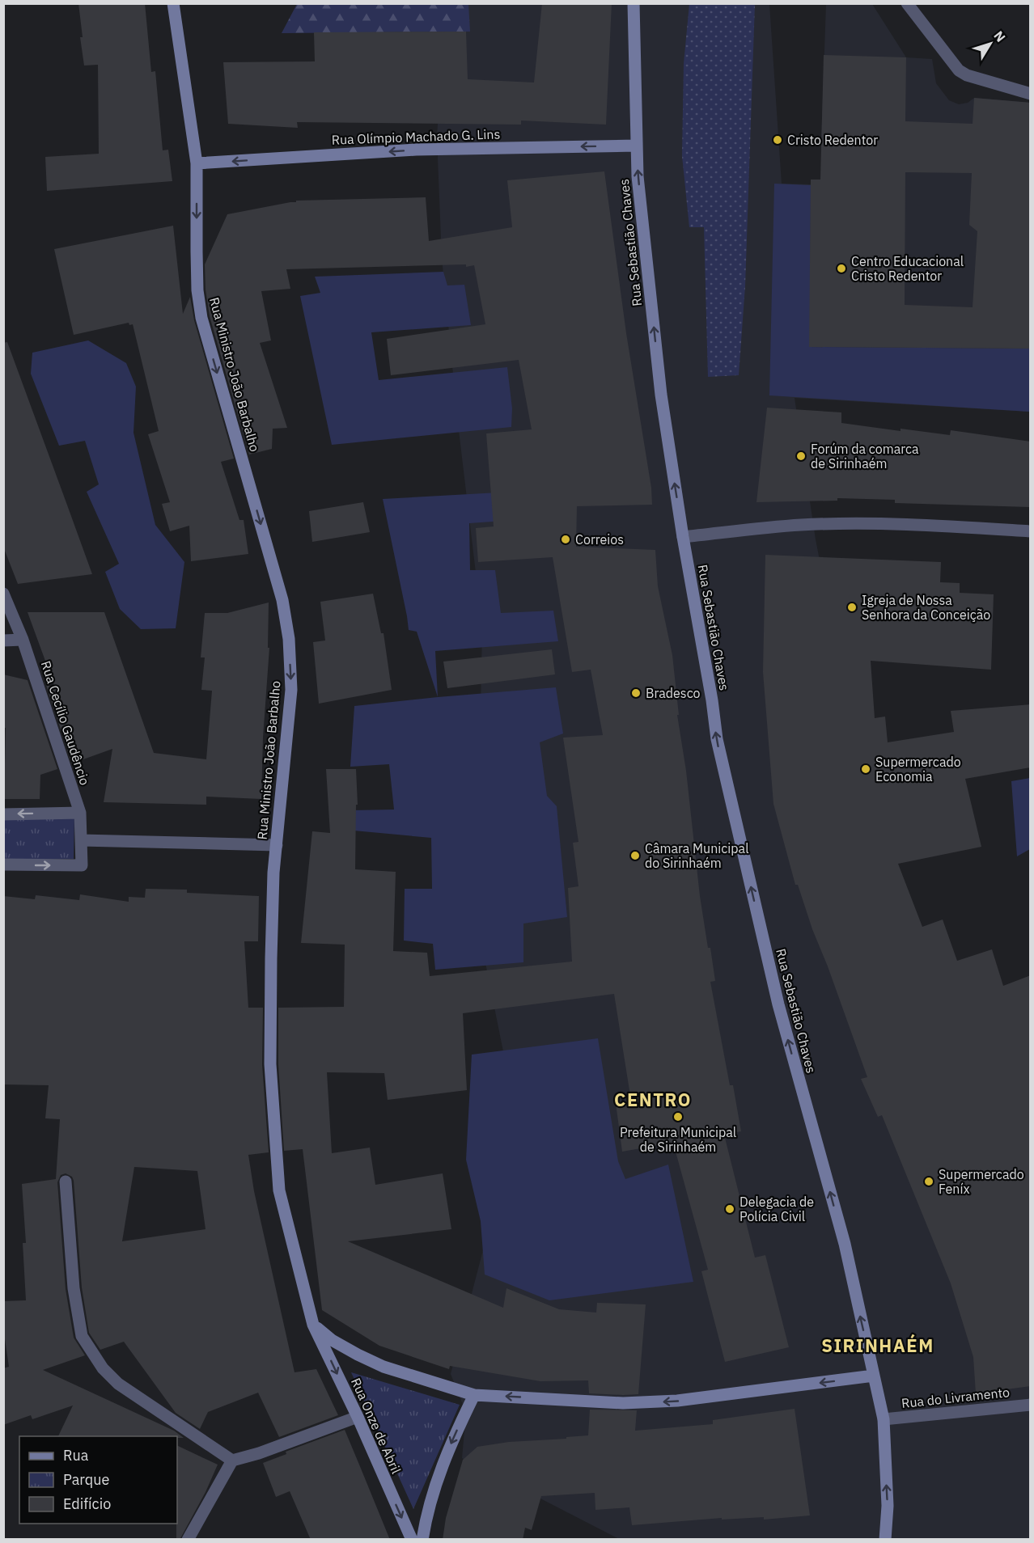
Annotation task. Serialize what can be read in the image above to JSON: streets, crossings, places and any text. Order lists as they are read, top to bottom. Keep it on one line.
{"streets":{"main road":["Rua Olímpio Machado G. Lins","Rua Sebastião Chaves","Rua Ministro João Barbalho","Rua Onze de Abril"],"street":["Rua Cecílio Gaudêncio","Rua do Livramento"]},"crossings":[["Rua Olímpio Machado G. Lins","Rua Sebastião Chaves"],["Rua Olímpio Machado G. Lins","Rua Ministro João Barbalho"],["Rua Sebastião Chaves","Rua do Livramento"],["Rua Ministro João Barbalho","Rua Onze de Abril"]],"one_way":["Rua Olímpio Machado G. Lins","Rua Sebastião Chaves","Rua Ministro João Barbalho","Rua Onze de Abril"],"districts":["CENTRO","SIRINHAÉM"],"places":["Cristo Redentor","Centro Educacional Cristo Redentor","Forúm da comarca de Sirinhaém","Correios","Igreja de Nossa Senhora da Conceição","Bradesco","Supermercado Economia","Câmara Municipal do Sirinhaém","Prefeitura Municipal de Sirinhaém","Supermercado Feníx","Delegacia de Polícia Civil"],"legend":["Rua","Parque","Edifício"],"north":"top right"}
